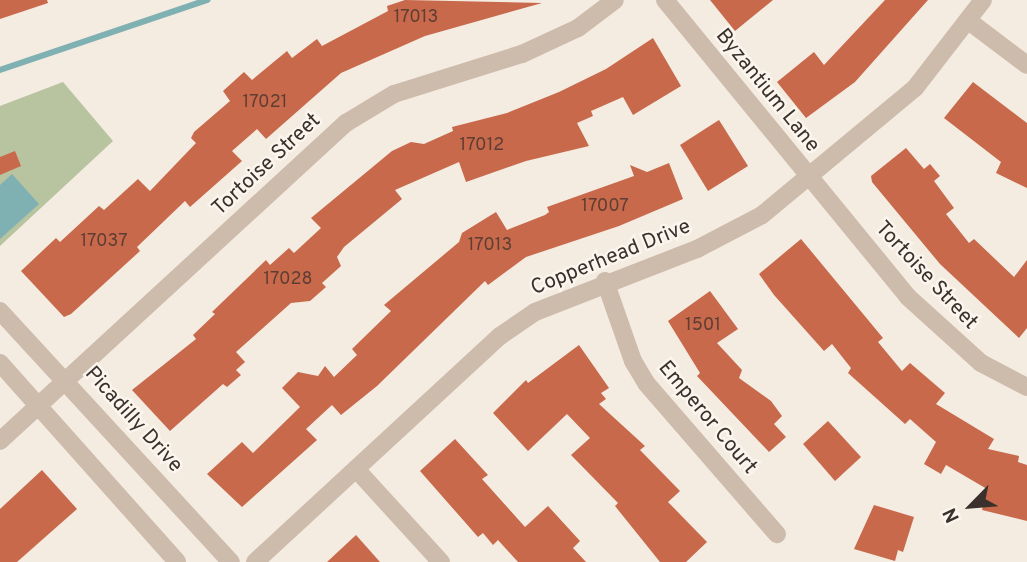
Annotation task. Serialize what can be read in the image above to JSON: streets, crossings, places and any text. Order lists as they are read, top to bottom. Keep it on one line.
{"streets":{"street":["Byzantium Lane","Tortoise Street","Copperhead Drive","Emperor Court","Picadilly Drive"]},"crossings":[["Byzantium Lane","Tortoise Street"],["Byzantium Lane","Copperhead Drive"],["Tortoise Street","Copperhead Drive"],["Tortoise Street","Picadilly Drive"],["Copperhead Drive","Emperor Court"]],"house_numbers":["17013","17021","17012","17007","17037","17013","17028","1501"],"north":"bottom left"}
